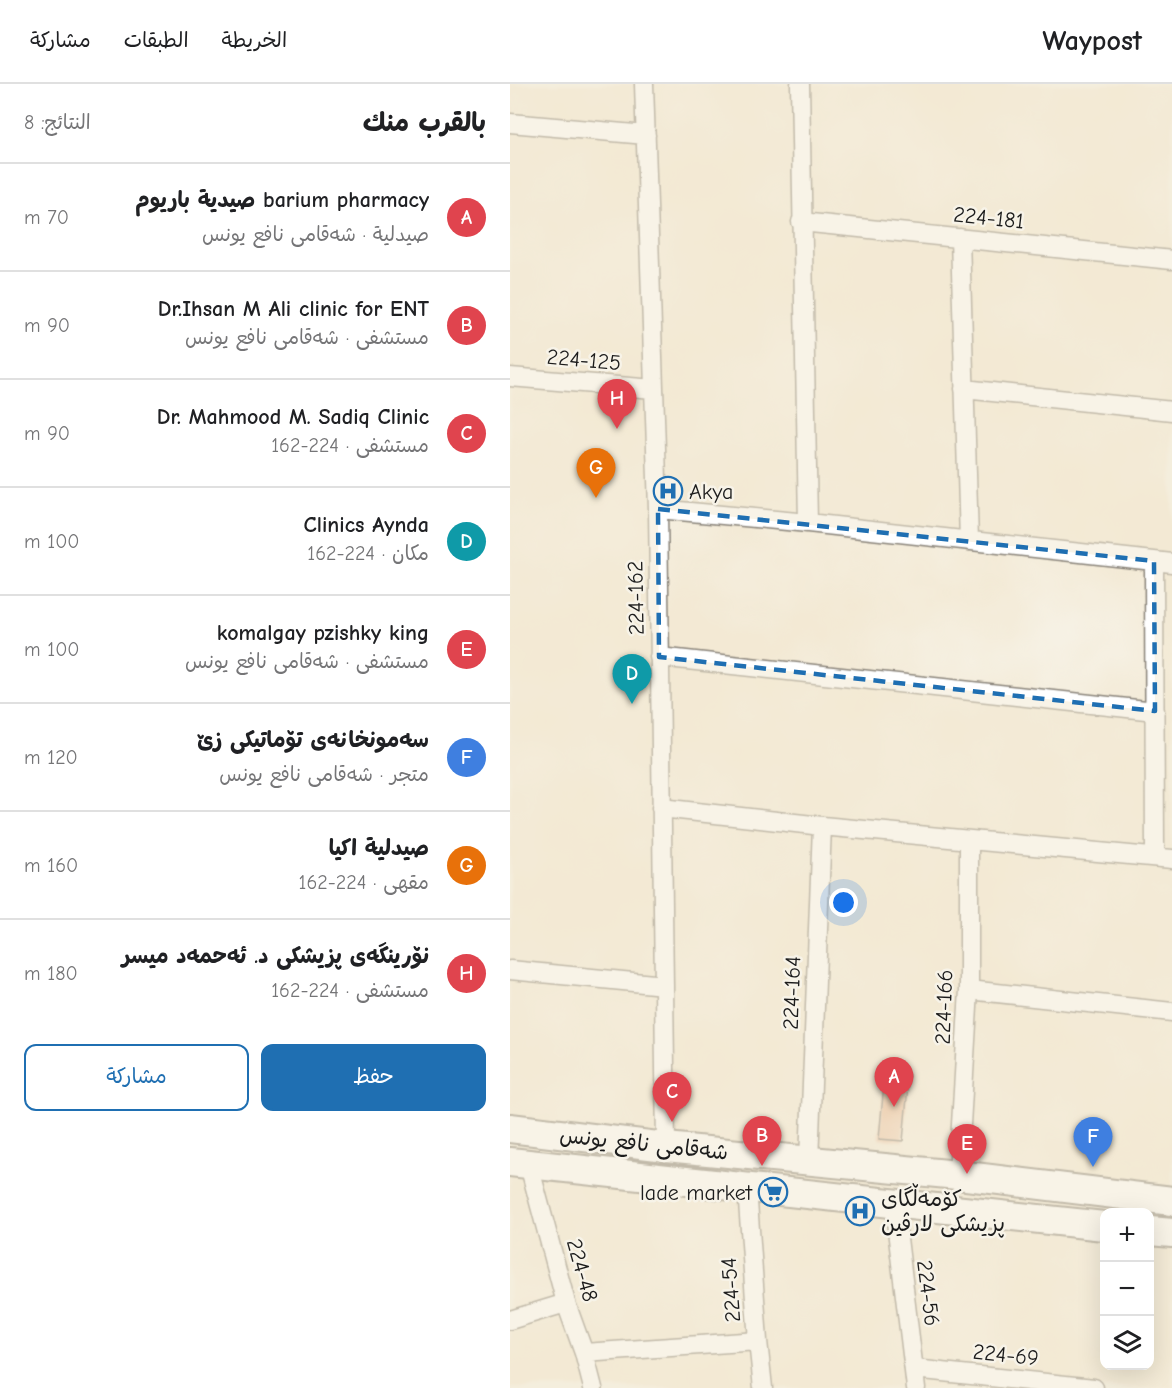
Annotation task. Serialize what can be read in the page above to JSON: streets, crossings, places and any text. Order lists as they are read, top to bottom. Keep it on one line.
{"streets":{"main road":["شەقامی نافع یونس"],"street":["224-181","224-125","224-162","224-164","224-166","224-48","224-54","224-56","224-69"]},"crossings":[["224-125","224-162"],["224-162","شەقامی نافع یونس"],["224-164","شەقامی نافع یونس"],["224-166","شەقامی نافع یونس"],["شەقامی نافع یونس","224-48"],["شەقامی نافع یونس","224-54"],["شەقامی نافع یونس","224-56"],["224-56","224-69"]],"places":{"hospital":["Akya","کۆمەڵگای پزیشکی لارڤین"],"supermarket":["lade market"]},"page":{"header":"Waypost","nav":["الخريطة","الطبقات","مشاركة"],"heading":["بالقرب منك","النتائج: 8"],"list":[{"mark":"A","name":"barium pharmacy صيدية باريوم","note":"صيدلية · شەقامی نافع یونس","value":"70 m"},{"mark":"B","name":"Dr.Ihsan M Ali clinic for ENT","note":"مستشفى · شەقامی نافع یونس","value":"90 m"},{"mark":"C","name":"Dr. Mahmood M. Sadiq Clinic","note":"مستشفى · 224-162","value":"90 m"},{"mark":"D","name":"Clinics Aynda","note":"مكان · 224-162","value":"100 m"},{"mark":"E","name":"komalgay pzishky king","note":"مستشفى · شەقامی نافع یونس","value":"100 m"},{"mark":"F","name":"سەمونخانەی تۆماتیکی زێ","note":"متجر · شەقامی نافع یونس","value":"120 m"},{"mark":"G","name":"صيدلية اكيا","note":"مقهى · 224-162","value":"160 m"},{"mark":"H","name":"نۆرینگەی پزیشکی د. ئەحمەد میسر","note":"مستشفى · 224-162","value":"180 m"}],"pins":["H","G","D","A","C","B","F","E"],"buttons":["حفظ","مشاركة"],"map_buttons":["+","−"]}}
